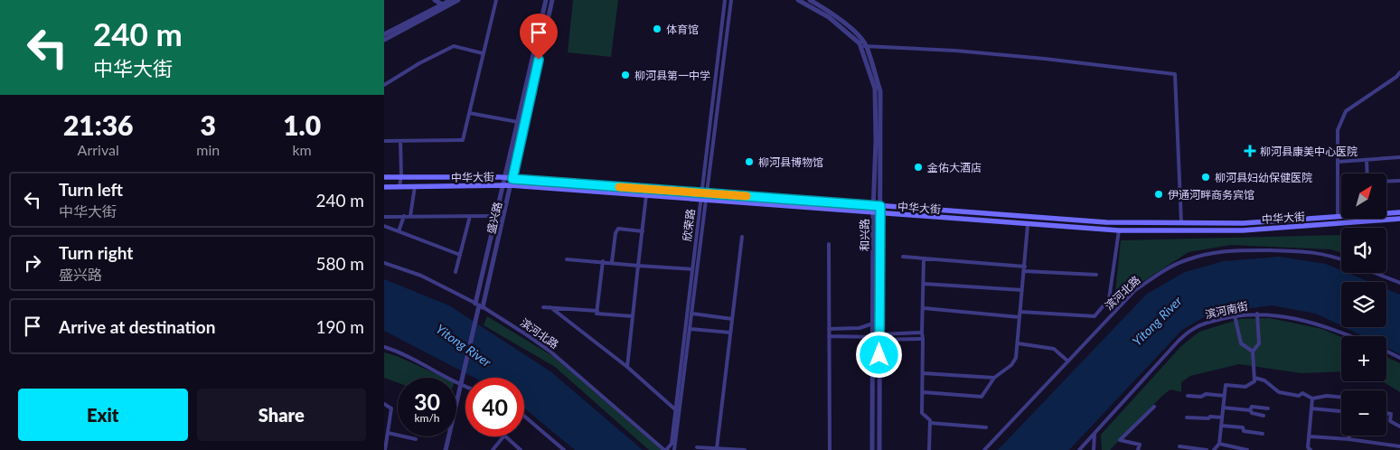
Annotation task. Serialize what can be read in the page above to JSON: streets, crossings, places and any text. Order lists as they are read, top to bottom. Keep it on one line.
{"streets":{"main road":["中华大街"],"street":["盛兴路","欣荣路","和兴路","滨河北路","滨河南街"]},"crossings":[["中华大街","盛兴路"],["中华大街","欣荣路"],["中华大街","和兴路"],["盛兴路","滨河北路"],["欣荣路","滨河北路"]],"water":["Yitong River"],"places":{"other":["体育馆","柳河县第一中学","柳河县博物馆","金佑大酒店","柳河县妇幼保健医院","伊通河畔商务宾馆"],"health":["柳河县康美中心医院"]},"north":"top right","page":{"turn":["240 m","中华大街"],"eta":["21:36","Arrival","3","min","1.0","km"],"list":[{"name":"Turn left","note":"中华大街","value":"240 m"},{"name":"Turn right","note":"盛兴路","value":"580 m"},{"name":"Arrive at destination","value":"190 m"}],"map_buttons":["+","−"],"speed":"30 km/h","limit":"40","buttons":["Exit","Share"]}}
